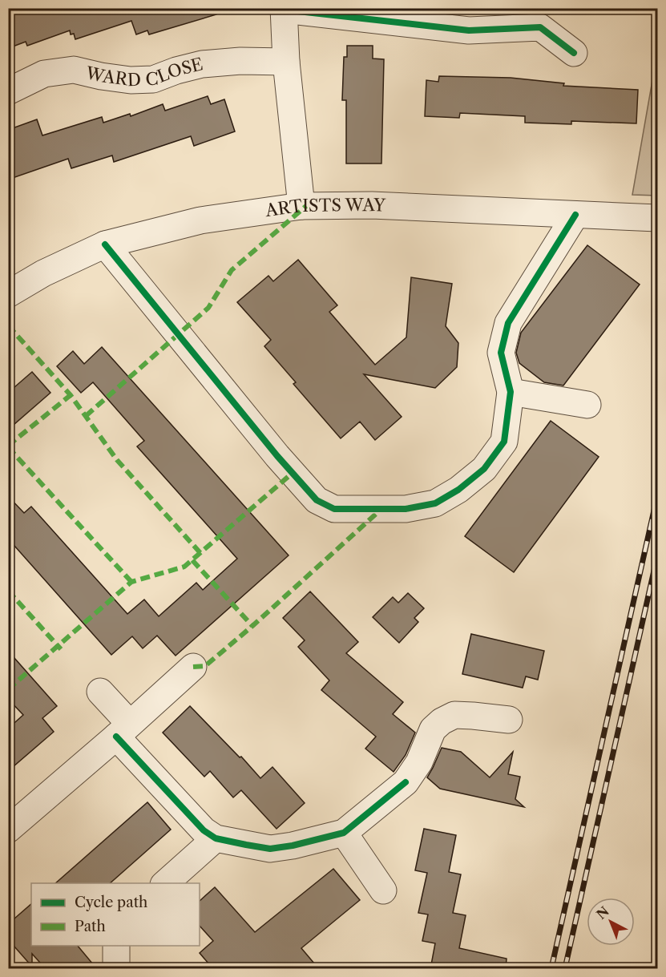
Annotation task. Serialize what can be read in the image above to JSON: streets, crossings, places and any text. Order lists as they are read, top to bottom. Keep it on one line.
{"streets":{"street":["WARD CLOSE","ARTISTS WAY"]},"legend":["Cycle path","Path"],"north":"top left"}
